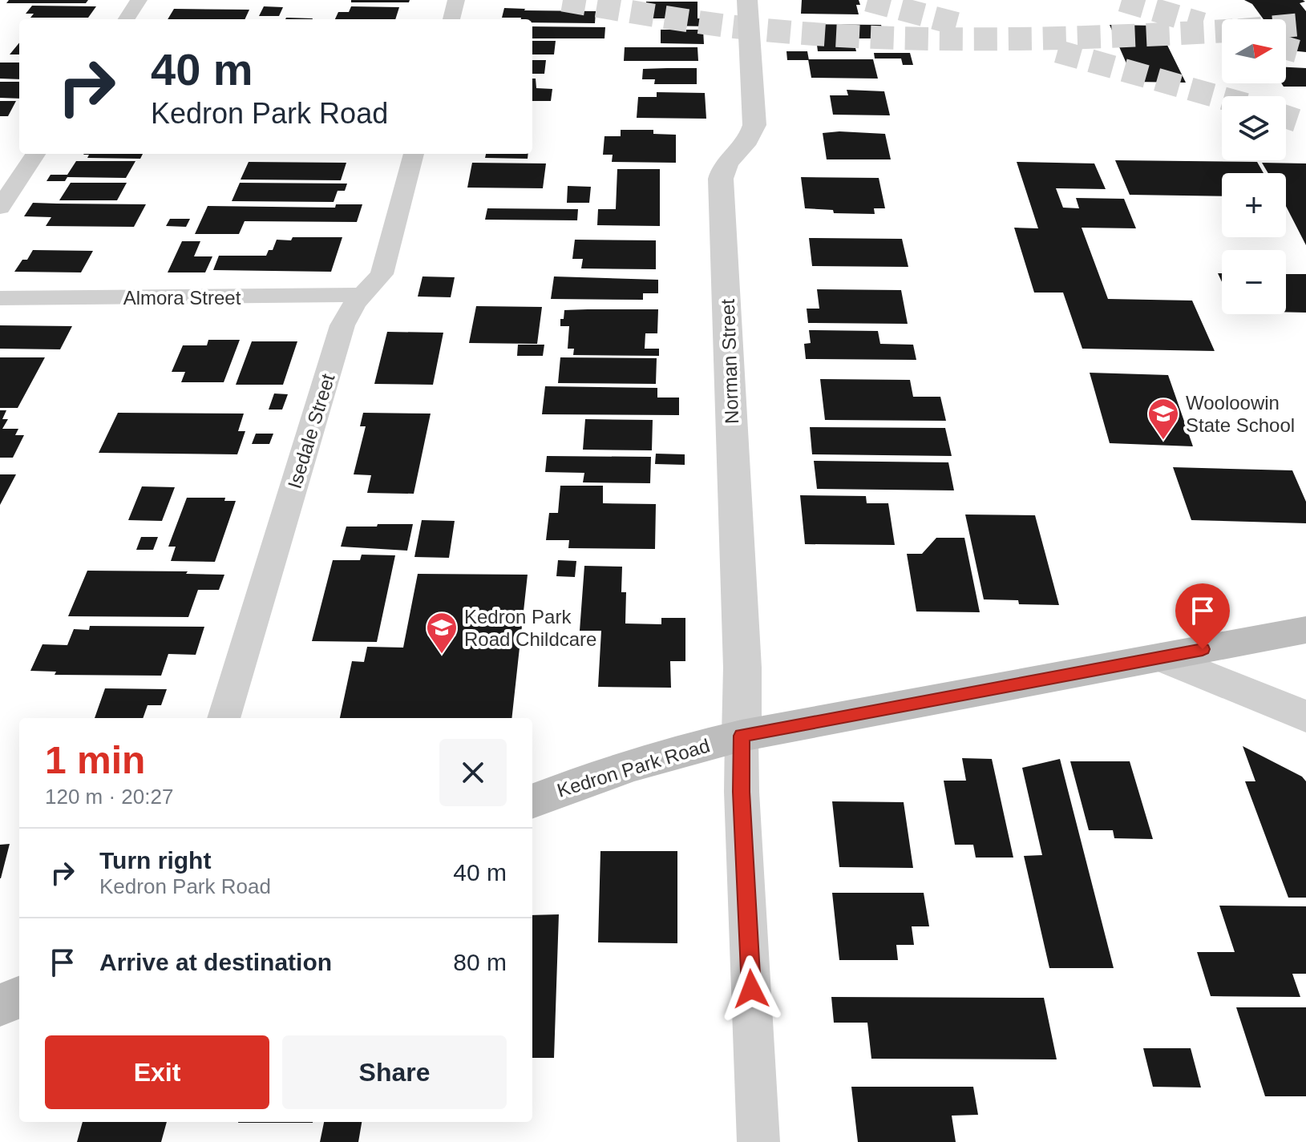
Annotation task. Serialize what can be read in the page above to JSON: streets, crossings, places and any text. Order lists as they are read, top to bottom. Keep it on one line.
{"streets":{"main road":["Kedron Park Road"],"street":["Almora Street","Norman Street","Isedale Street"]},"crossings":[["Almora Street","Isedale Street"],["Norman Street","Kedron Park Road"]],"places":{"school or university":["Wooloowin State School","Kedron Park Road Childcare"]},"north":"right","page":{"map_buttons":["+","−"],"turn":["40 m","Kedron Park Road"],"heading":["1 min","120 m · 20:27"],"list":[{"name":"Turn right","note":"Kedron Park Road","value":"40 m"},{"name":"Arrive at destination","value":"80 m"}],"buttons":["Exit","Share"]}}
